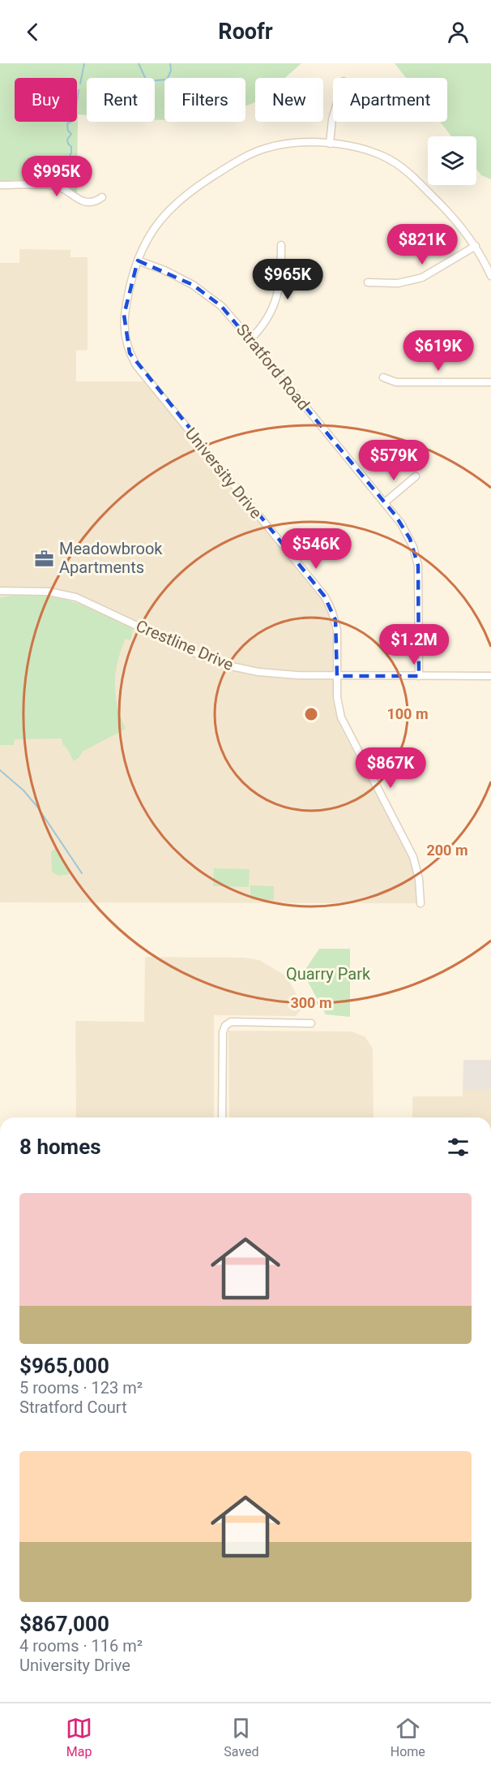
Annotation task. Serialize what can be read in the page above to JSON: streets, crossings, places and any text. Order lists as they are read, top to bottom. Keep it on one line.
{"streets":{"street":["Stratford Road","University Drive","Crestline Drive"]},"crossings":[["Stratford Road","University Drive"],["Stratford Road","Crestline Drive"],["University Drive","Crestline Drive"]],"parks":["Quarry Park"],"places":{"office":["Meadowbrook Apartments"]},"page":{"header":"Roofr","chip":["Buy","Rent","Filters","New","Apartment"],"price":["$995K","$821K","$965K","$619K","$579K","$546K","$1.2M","$867K"],"heading":"8 homes","list":[{"name":"$965,000","note":"5 rooms · 123 m² · Stratford Court"},{"name":"$867,000","note":"4 rooms · 116 m² · University Drive"}],"tabs":["Map","Saved","Home"]},"rings":["100 m","200 m","300 m"]}
